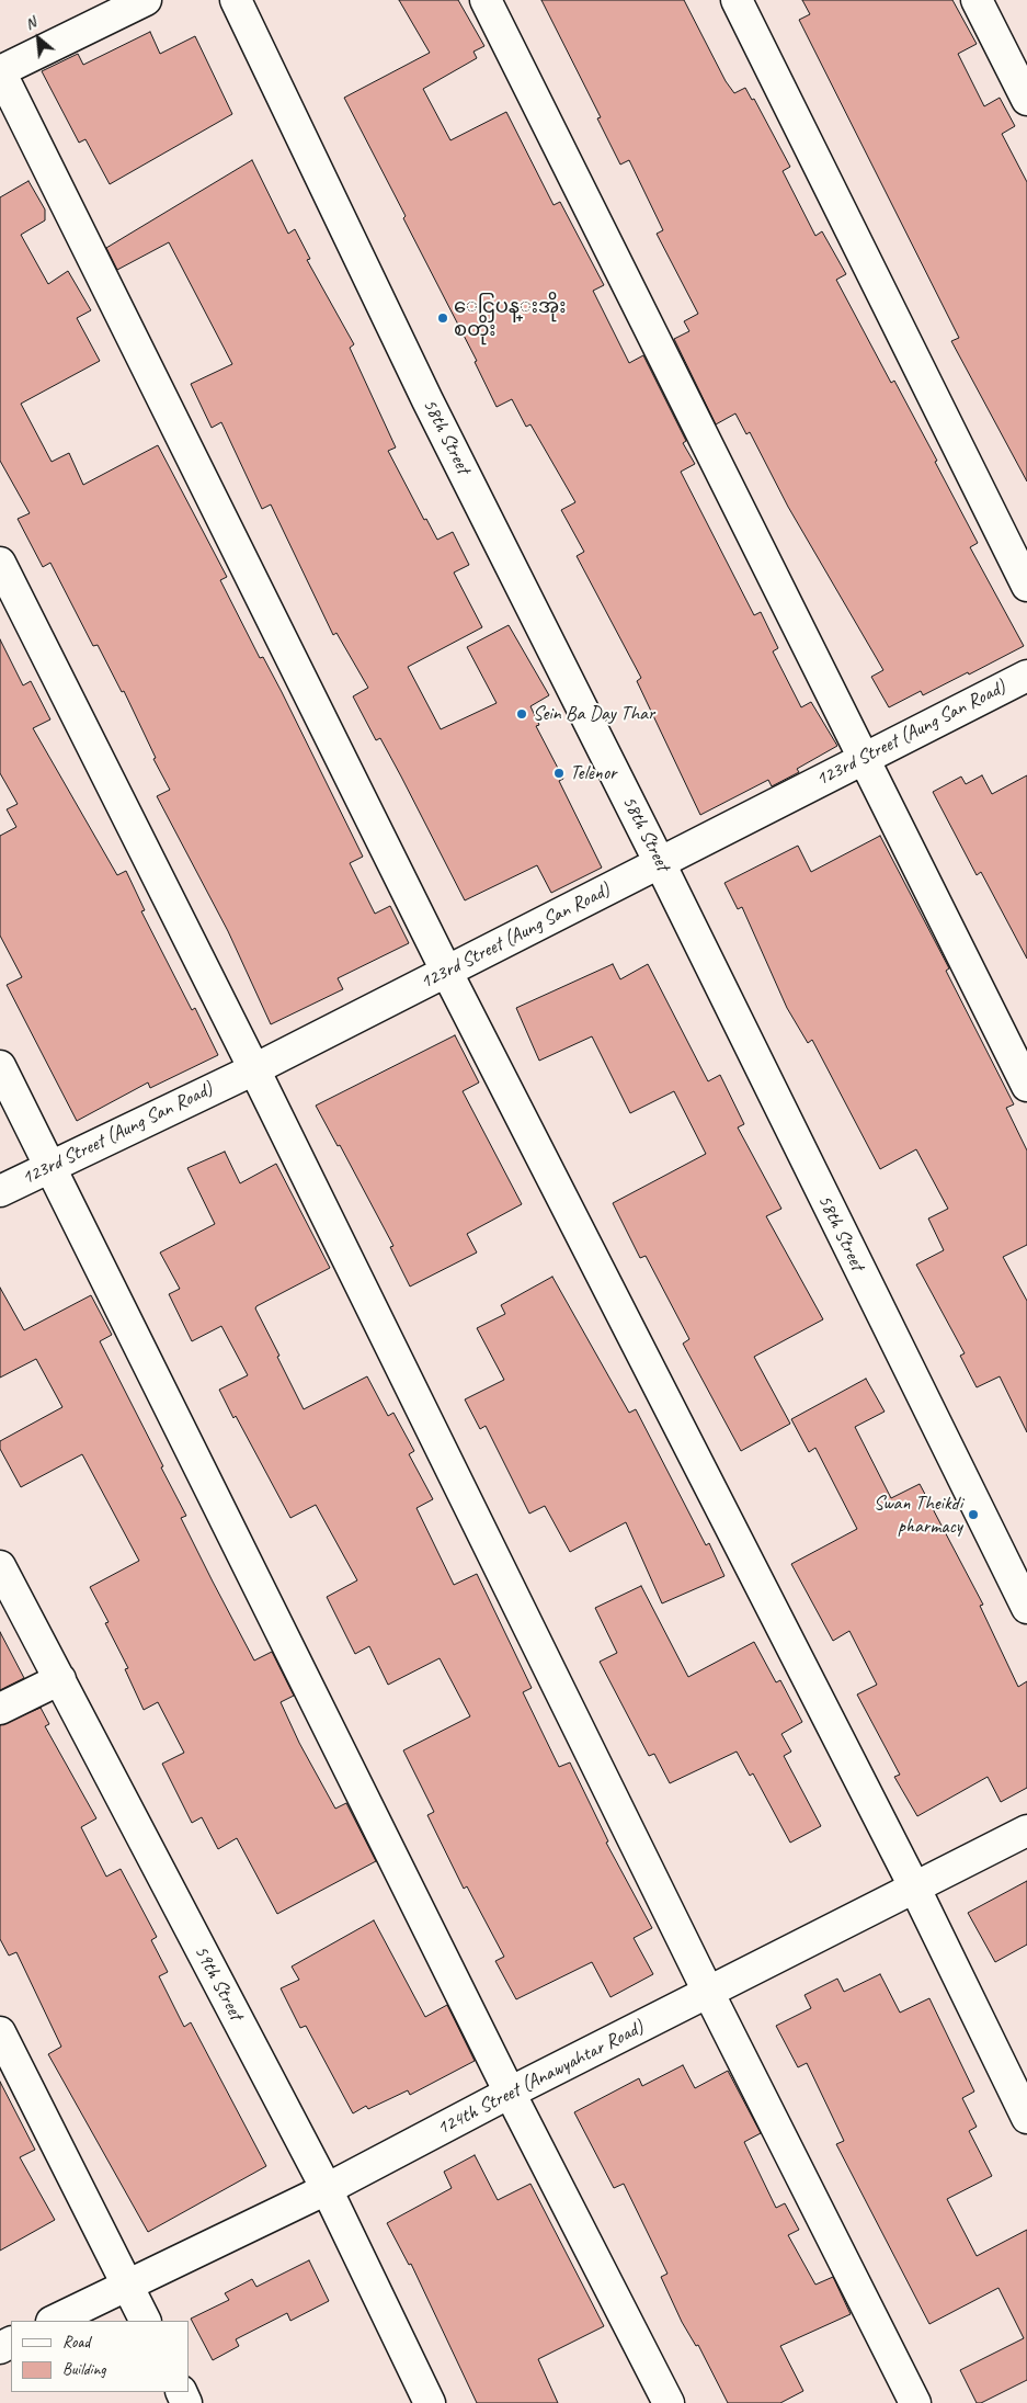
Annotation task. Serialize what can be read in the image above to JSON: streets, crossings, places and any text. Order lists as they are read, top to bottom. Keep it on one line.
{"streets":{"street":["58th Street","123rd Street (Aung San Road)","59th Street","124th Street (Anawyahtar Road)"]},"crossings":[["58th Street","123rd Street (Aung San Road)"],["59th Street","124th Street (Anawyahtar Road)"]],"places":["ေငြပန္းအိုး စတိုး","Sein Ba Day Thar","Telenor","Swan Theikdi pharmacy"],"legend":["Road","Building"],"north":"top left"}
